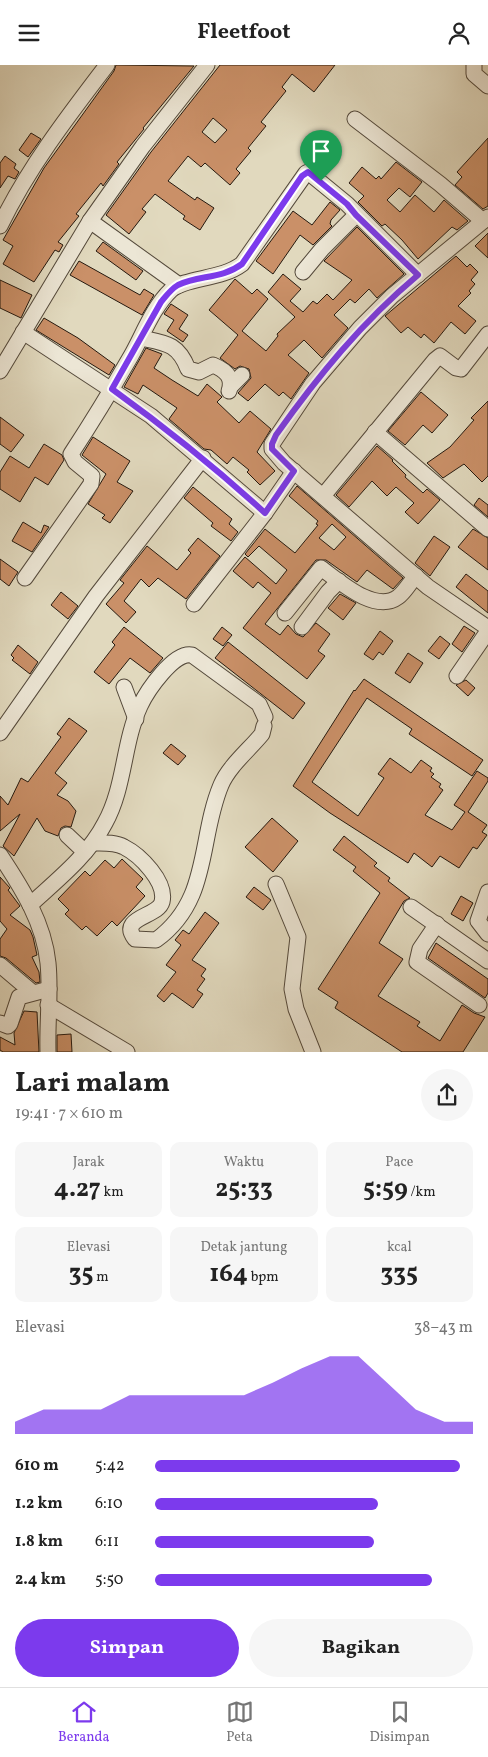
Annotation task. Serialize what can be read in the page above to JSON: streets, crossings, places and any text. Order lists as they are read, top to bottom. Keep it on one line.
{"page":{"header":"Fleetfoot","heading":["Lari malam","19:41 · 7 × 610 m"],"stats":[["Jarak","4.27 km"],["Waktu","25:33"],["Pace","5:59 /km"],["Elevasi","35 m"],["Detak jantung","164 bpm"],["kcal","335"]],"chart":["Elevasi","38–43 m"],"list":[{"name":"610 m","note":"5:42"},{"name":"1.2 km","note":"6:10"},{"name":"1.8 km","note":"6:11"},{"name":"2.4 km","note":"5:50"}],"buttons":["Simpan","Bagikan"],"tabs":["Beranda","Peta","Disimpan"]}}
